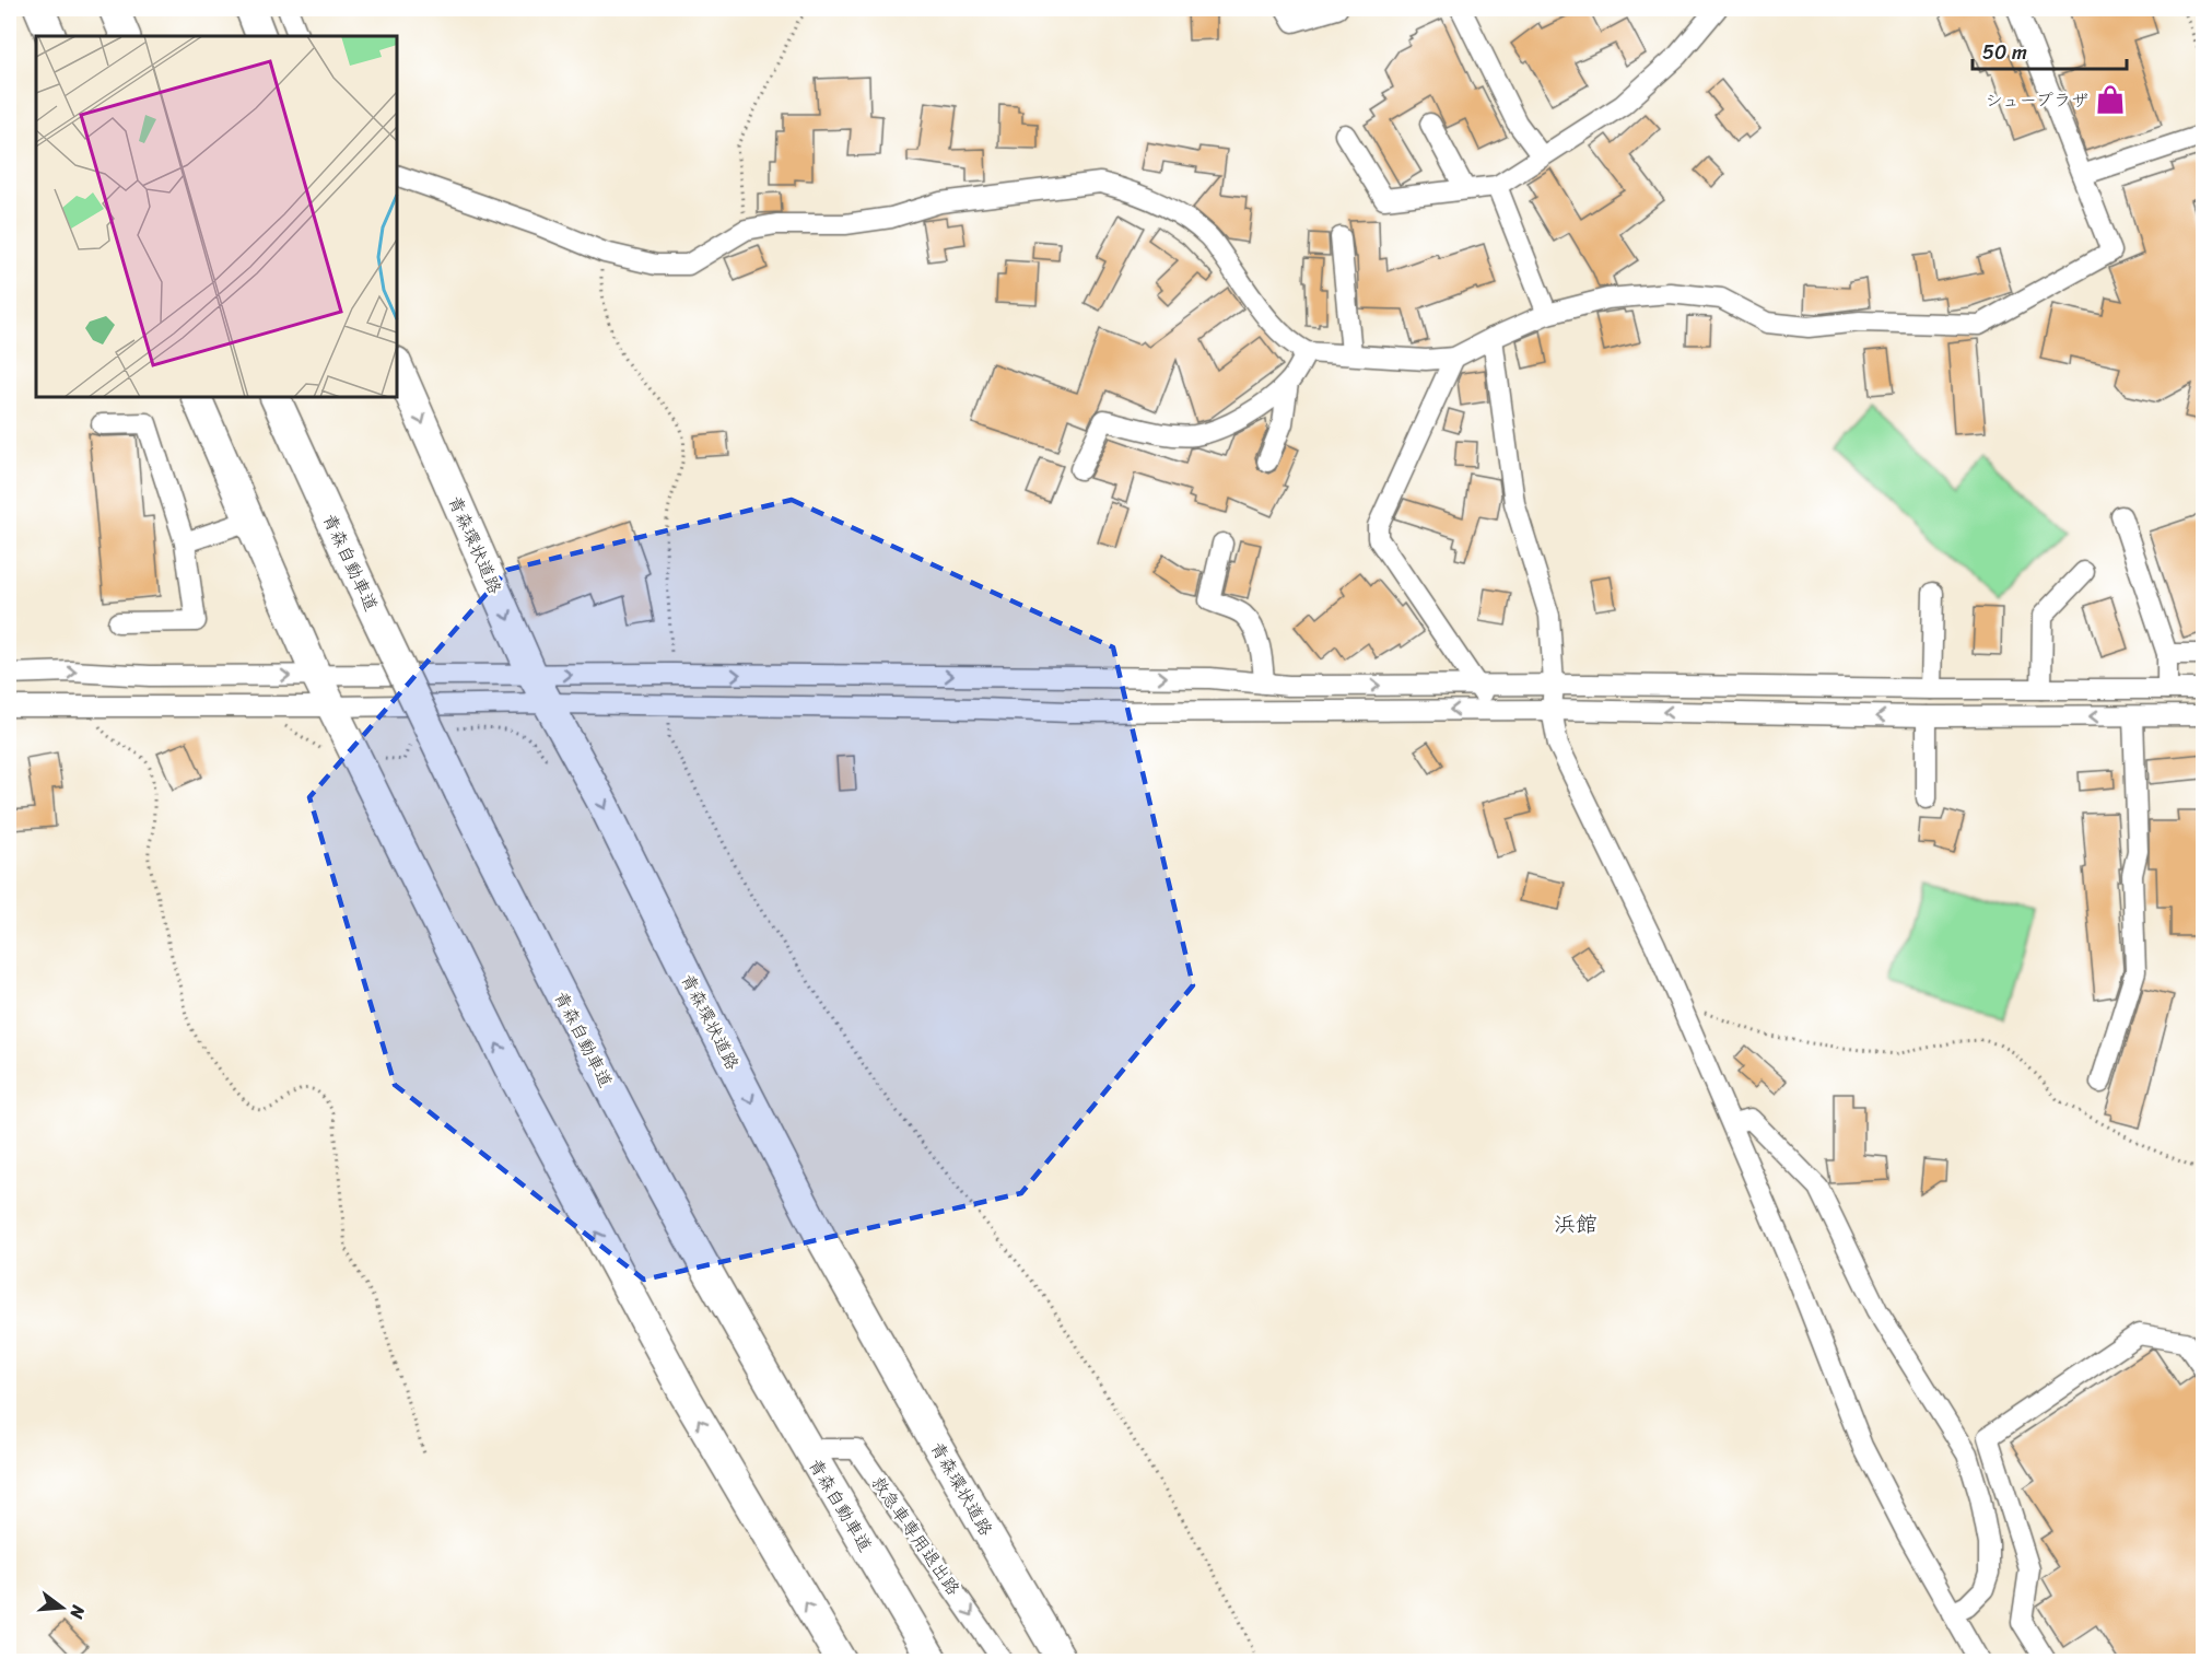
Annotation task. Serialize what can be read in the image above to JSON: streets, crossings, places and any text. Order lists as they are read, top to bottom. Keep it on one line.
{"streets":{"highway":["青森環状道路","青森自動車道"],"street":["救急車専用退出路"]},"crossings":[["青森自動車道","救急車専用退出路"]],"one_way":["救急車専用退出路"],"districts":["浜館"],"places":{"shop":["シュープラザ"]},"scale_bar":"50 m","north":"right"}
